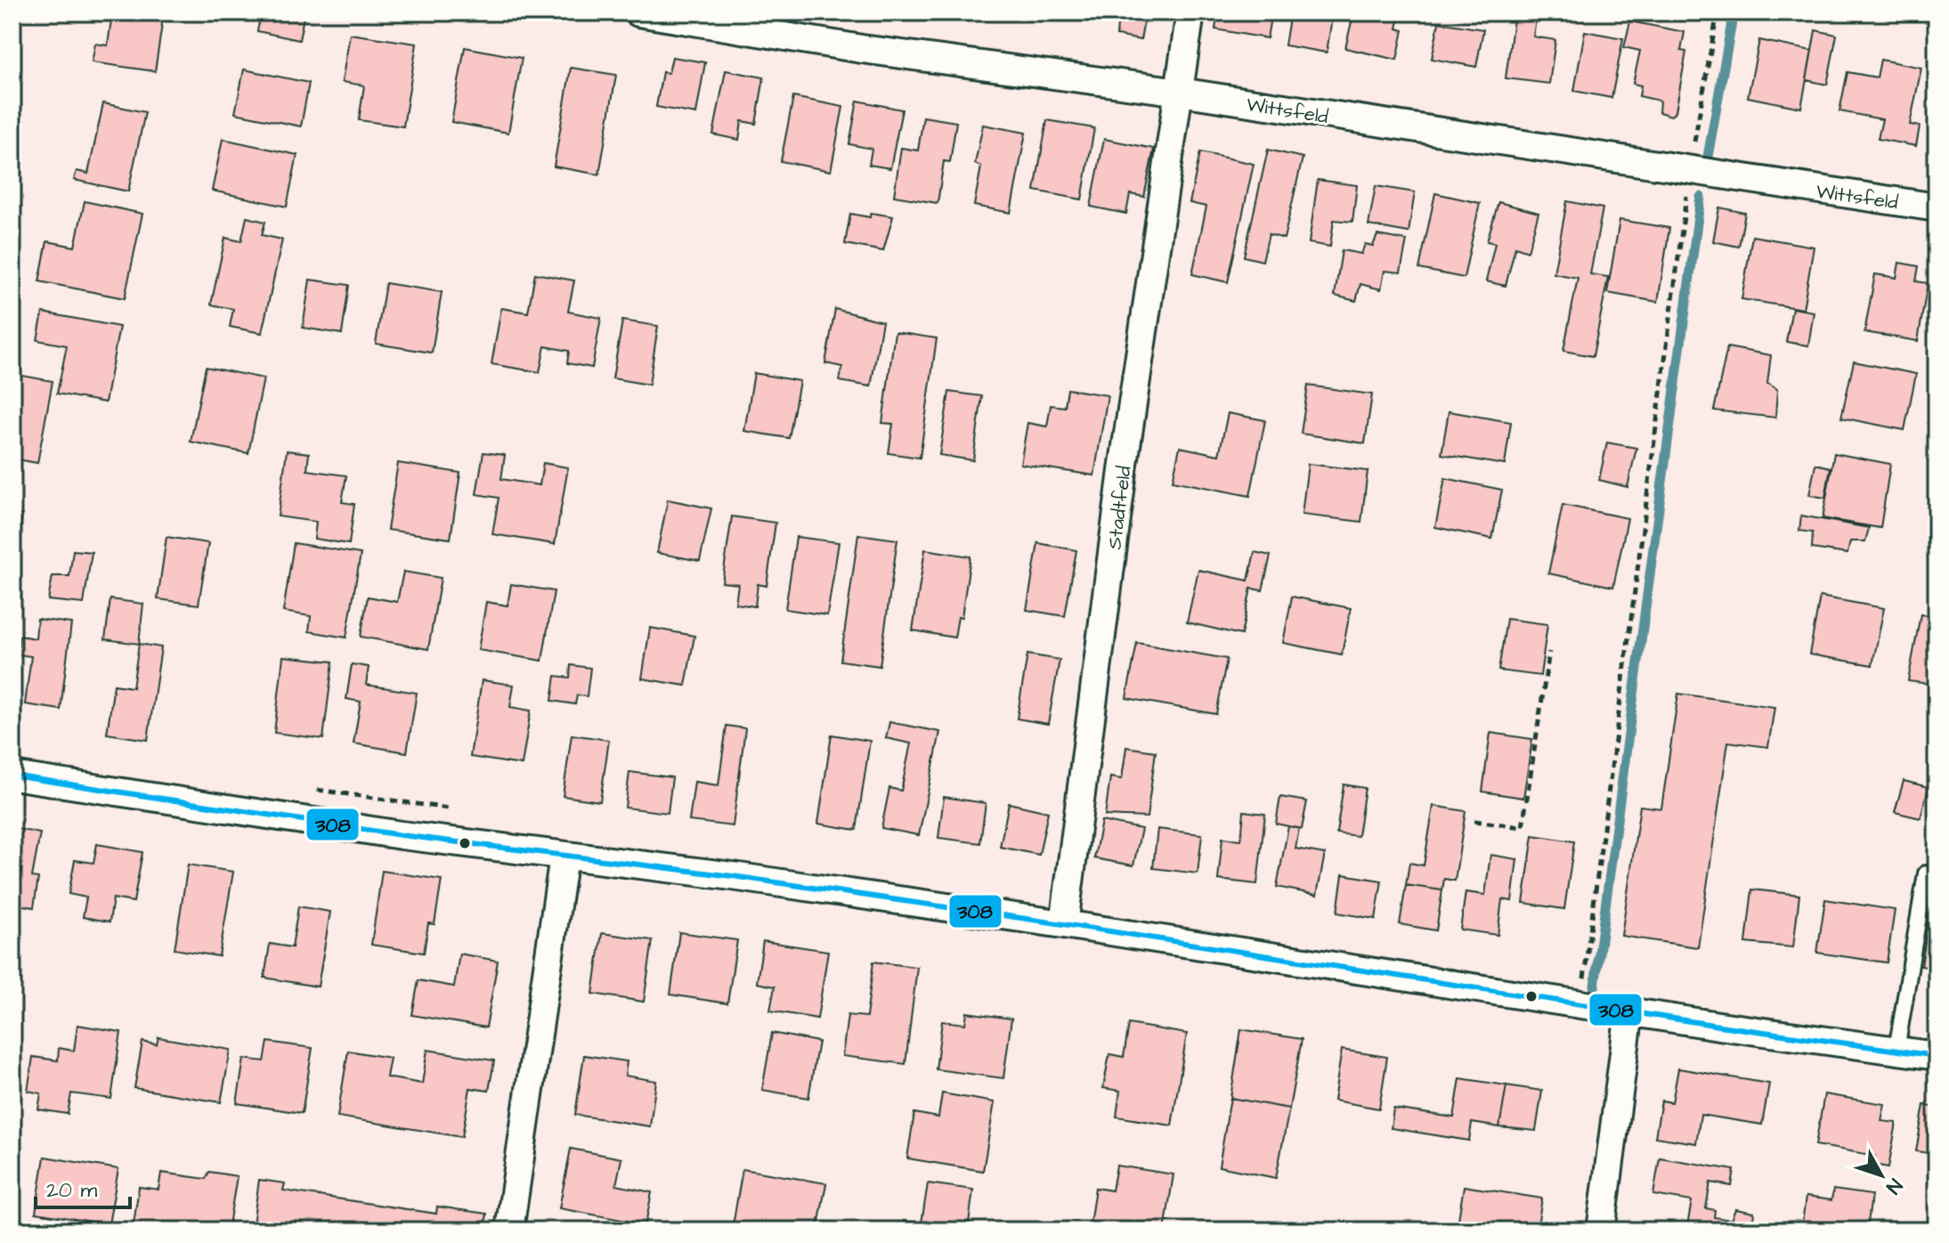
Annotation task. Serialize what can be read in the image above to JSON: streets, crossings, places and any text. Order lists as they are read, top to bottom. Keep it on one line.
{"streets":{"street":["Wittsfeld","Stadtfeld"]},"crossings":[["Wittsfeld","Stadtfeld"]],"lines":["transit line 308"],"scale_bar":"20 m","north":"bottom right"}
